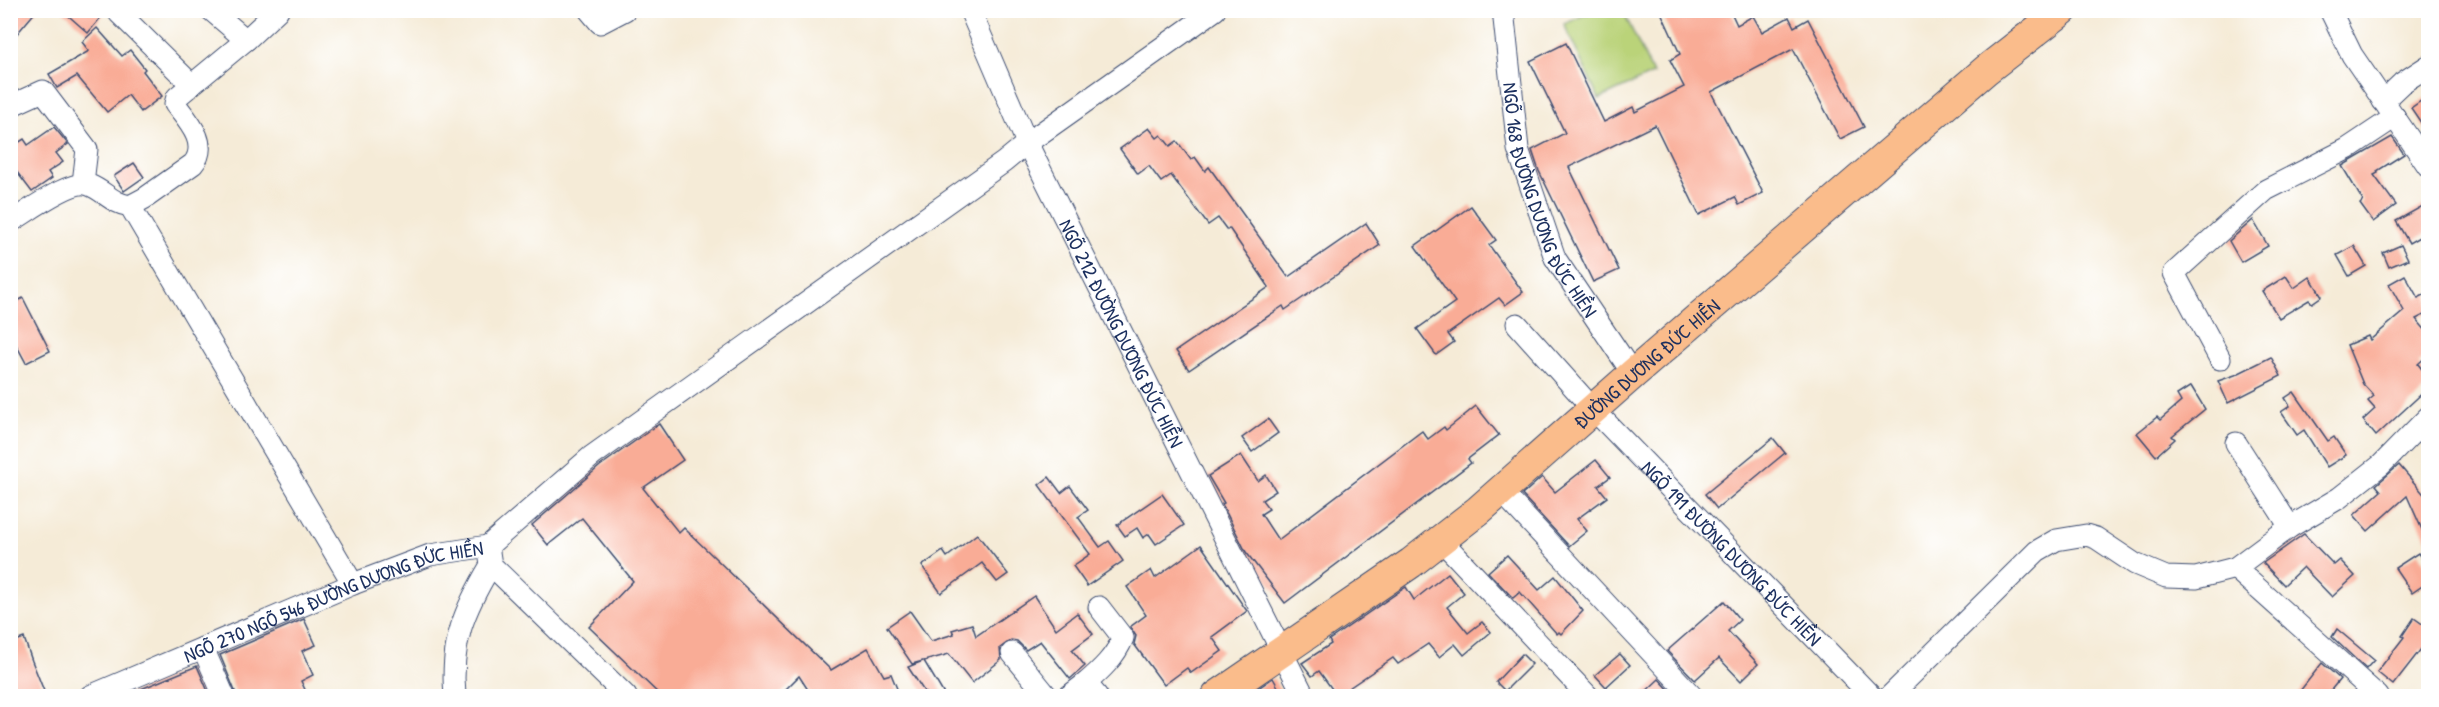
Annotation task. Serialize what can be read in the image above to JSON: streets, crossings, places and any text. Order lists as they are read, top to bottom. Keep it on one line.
{"streets":{"highway":["ĐƯỜNG DƯƠNG ĐỨC HIỀN"],"street":["NGÕ 168 ĐƯỜNG DƯƠNG ĐỨC HIỀN","NGÕ 212 ĐƯỜNG DƯƠNG ĐỨC HIỀN","NGÕ 191 ĐƯỜNG DƯƠNG ĐỨC HIỀN","NGÕ 270 NGÕ 546 ĐƯỜNG DƯƠNG ĐỨC HIỀN"]},"crossings":[["NGÕ 168 ĐƯỜNG DƯƠNG ĐỨC HIỀN","ĐƯỜNG DƯƠNG ĐỨC HIỀN"],["NGÕ 212 ĐƯỜNG DƯƠNG ĐỨC HIỀN","ĐƯỜNG DƯƠNG ĐỨC HIỀN"],["ĐƯỜNG DƯƠNG ĐỨC HIỀN","NGÕ 191 ĐƯỜNG DƯƠNG ĐỨC HIỀN"]]}
